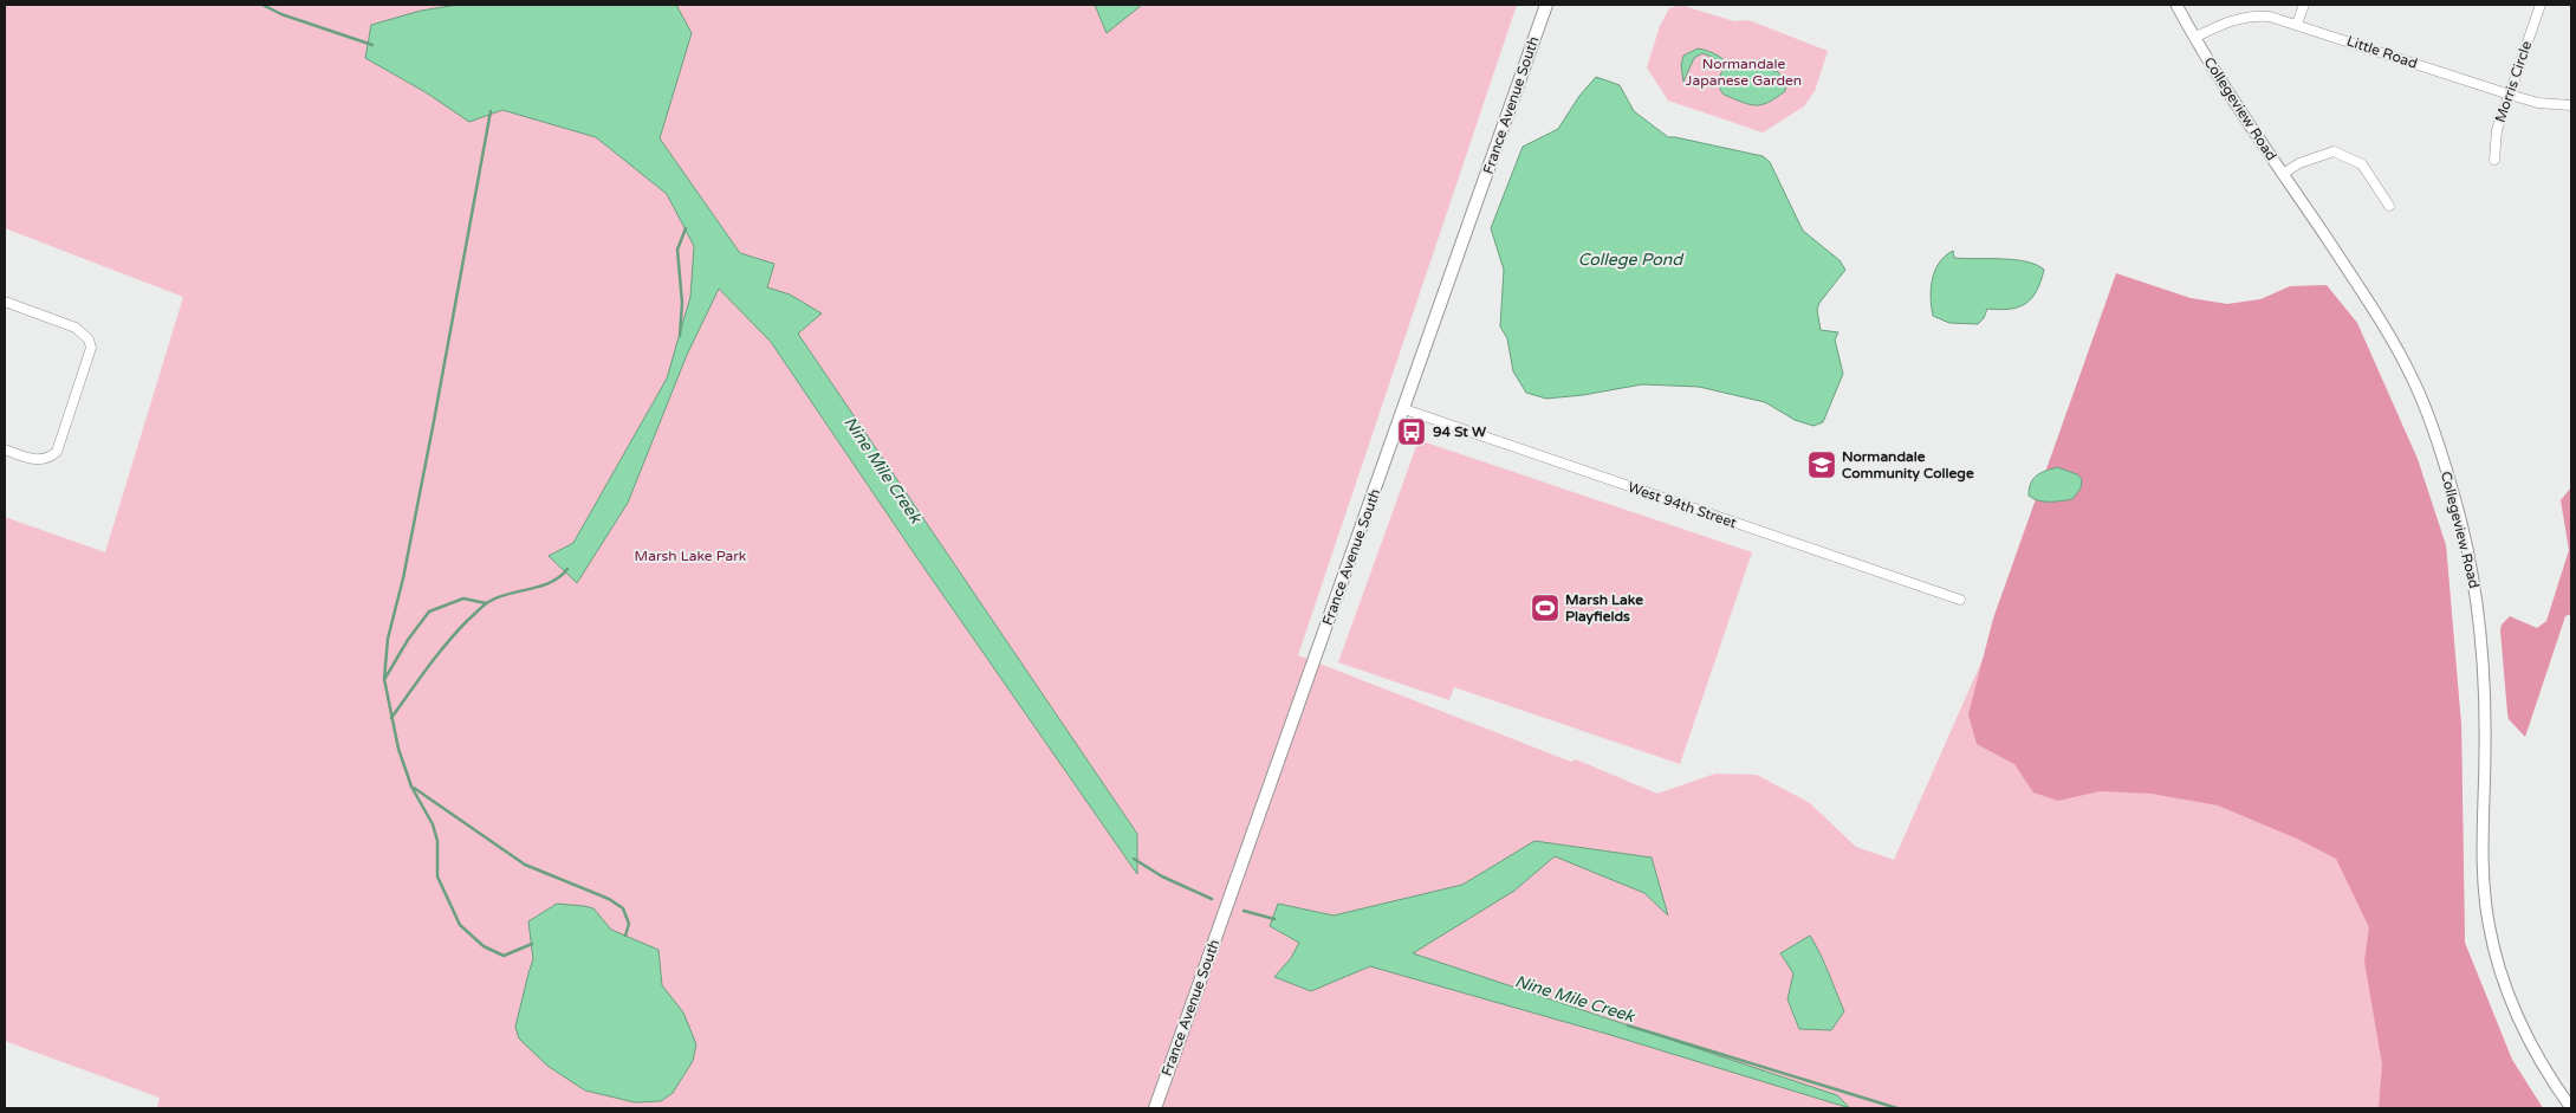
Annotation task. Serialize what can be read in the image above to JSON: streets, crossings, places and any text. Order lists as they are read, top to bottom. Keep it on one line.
{"streets":{"main road":["France Avenue South"],"street":["Little Road","Morris Circle","Collegeview Road","West 94th Street"]},"crossings":[["Little Road","Morris Circle"],["Little Road","Collegeview Road"],["France Avenue South","West 94th Street"]],"water":["College Pond","Nine Mile Creek"],"parks":["Normandale Japanese Garden","Marsh Lake Park"],"places":{"bus stop":["94 St W"],"school or university":["Normandale Community College"],"sports":["Marsh Lake Playfields"]}}
